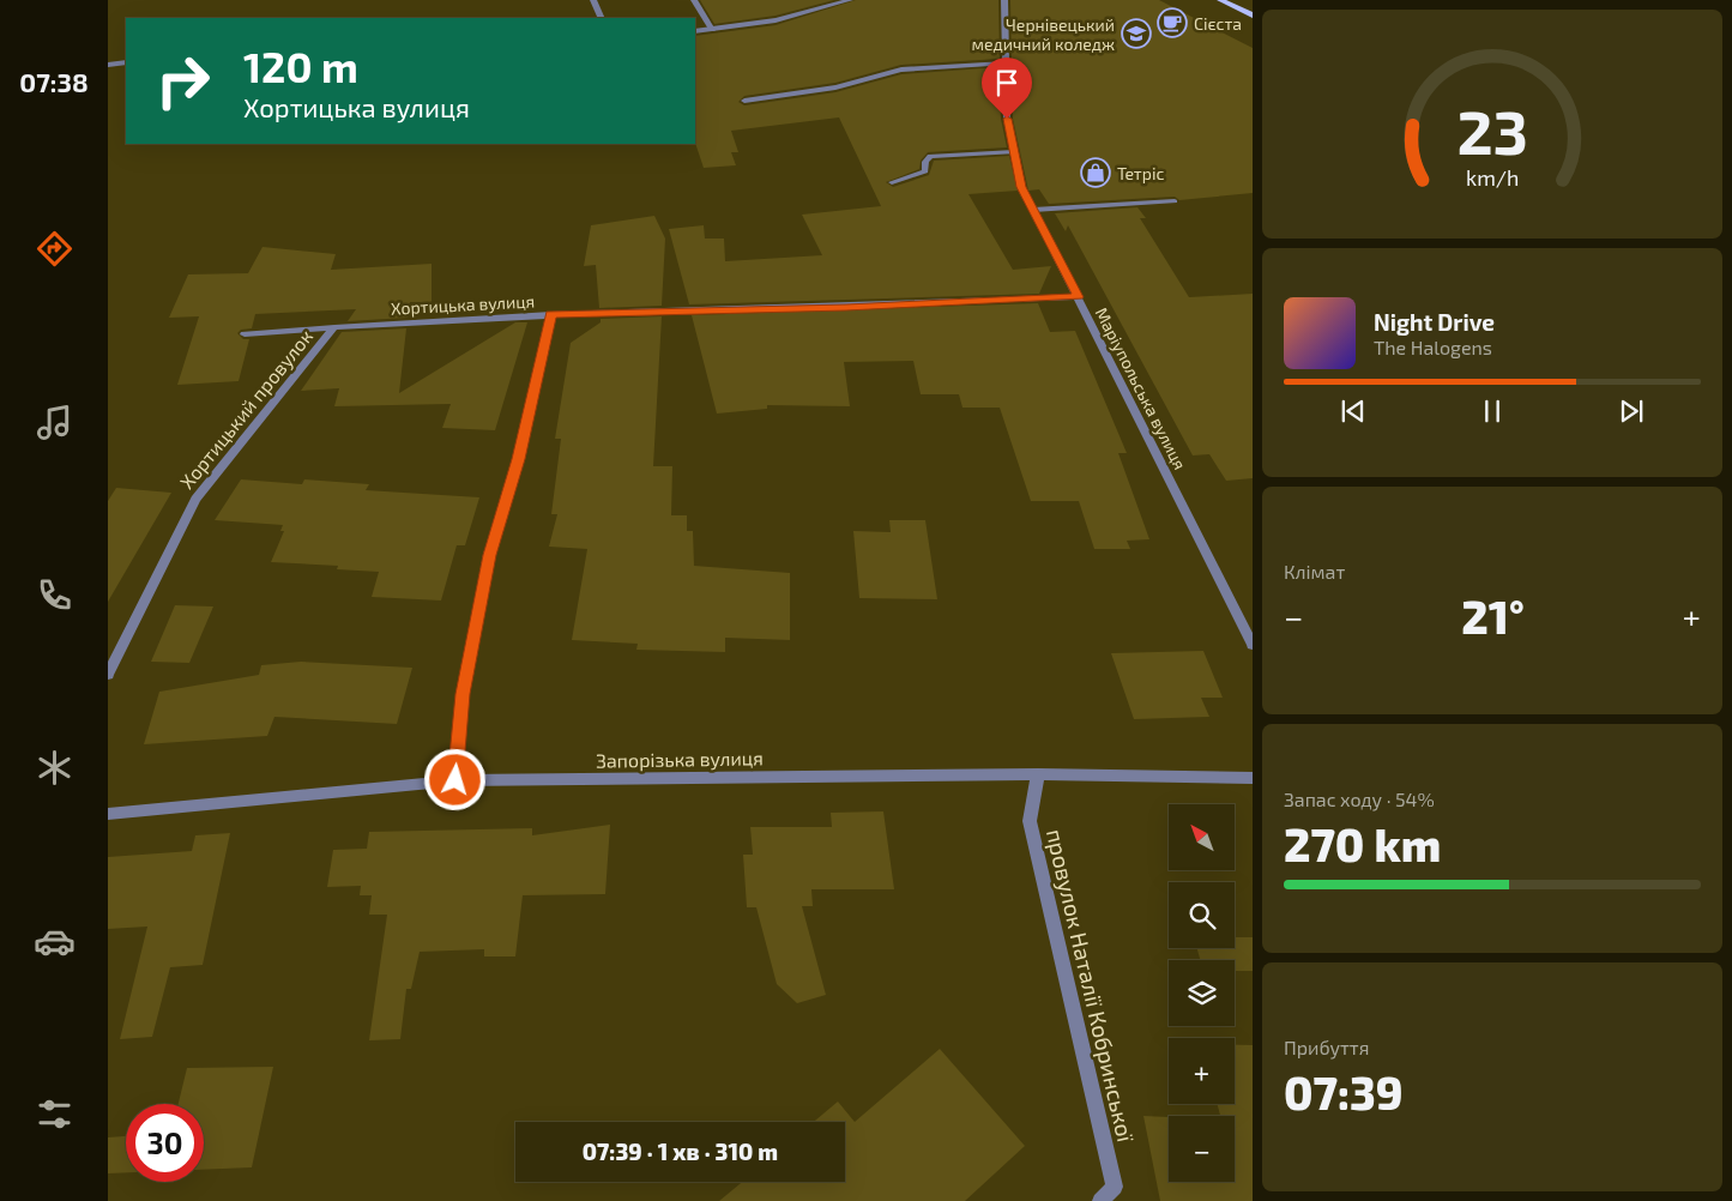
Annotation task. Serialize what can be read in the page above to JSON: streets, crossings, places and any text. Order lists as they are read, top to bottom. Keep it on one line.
{"streets":{"street":["Хортицька вулиця","Маріупольська вулиця","Хортицький провулок","Запорізька вулиця","провулок Наталії Кобринської"]},"crossings":[["Хортицька вулиця","Маріупольська вулиця"],["Хортицька вулиця","Хортицький провулок"],["Запорізька вулиця","провулок Наталії Кобринської"]],"places":{"cafe":["Сієста"],"school or university":["Чернівецький медичний коледж"],"shop":["Тетріс"]},"north":"top left","page":{"tabs":"07:38","turn":["120 m","Хортицька вулиця"],"song":["Night Drive","The Halogens"],"tile":["Клімат",["Запас ходу · 54%","270 km"],["Прибуття","07:39"]],"heat":["−","21°","+"],"map_buttons":["+","−"],"limit":"30","trip":"07:39 · 1 хв · 310 m","gauge":["23","km/h"]}}
